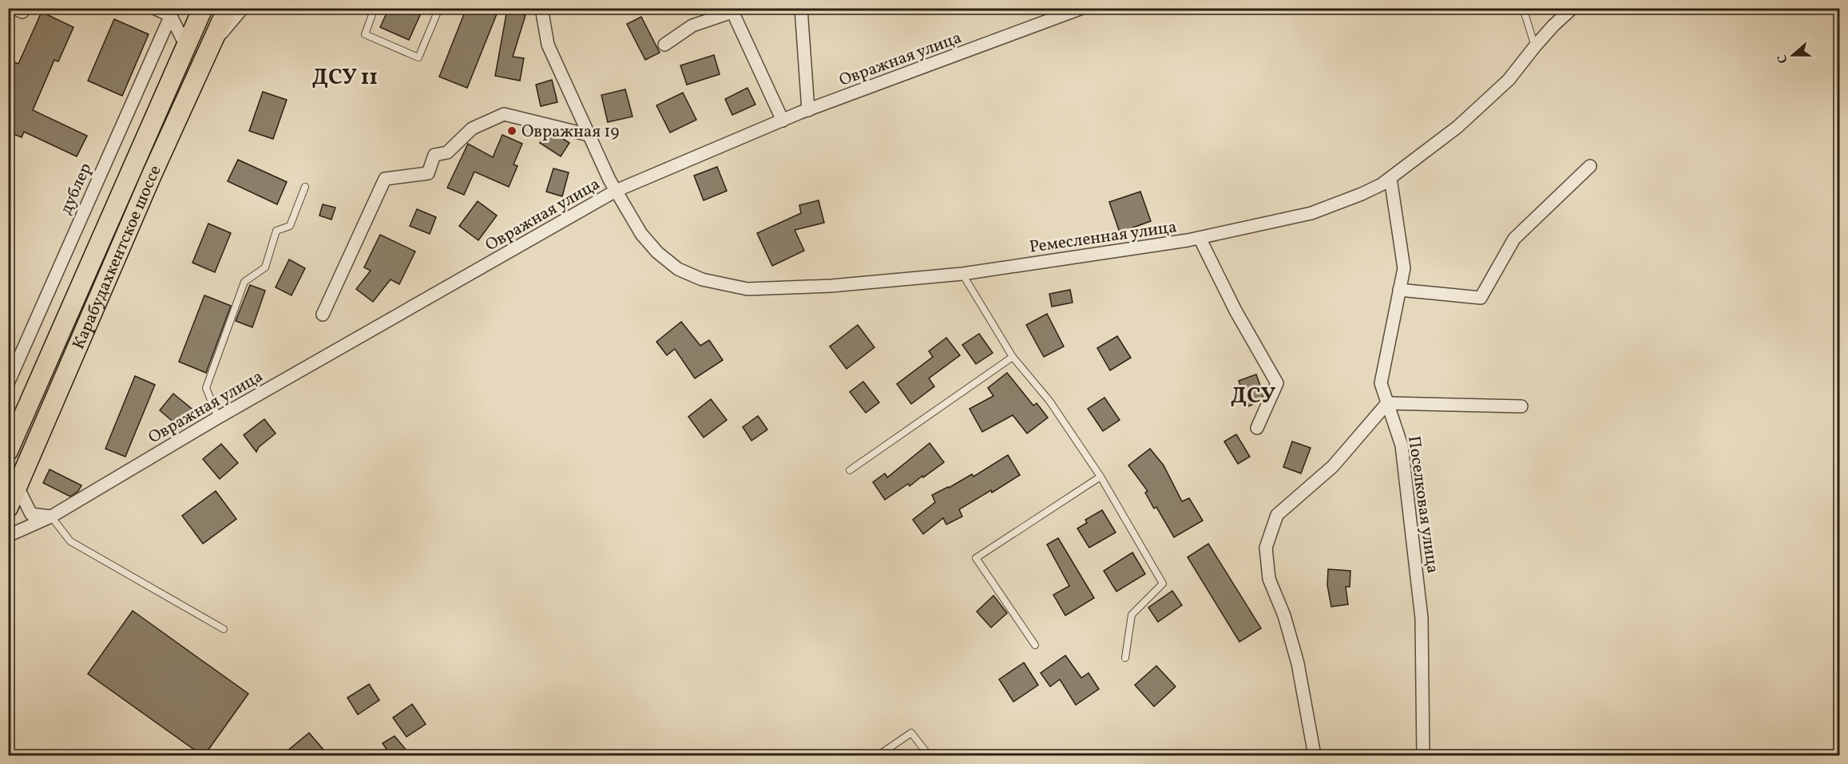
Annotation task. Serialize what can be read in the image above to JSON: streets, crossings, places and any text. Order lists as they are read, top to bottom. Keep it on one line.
{"streets":{"highway":["Карабудахкентское шоссе"],"street":["Овражная улица","дублер","Ремесленная улица","Поселковая улица"]},"crossings":[["Овражная улица","Ремесленная улица"],["Ремесленная улица","Поселковая улица"]],"districts":["ДСУ 11","ДСУ"],"places":["Овражная 19"],"north":"left"}
